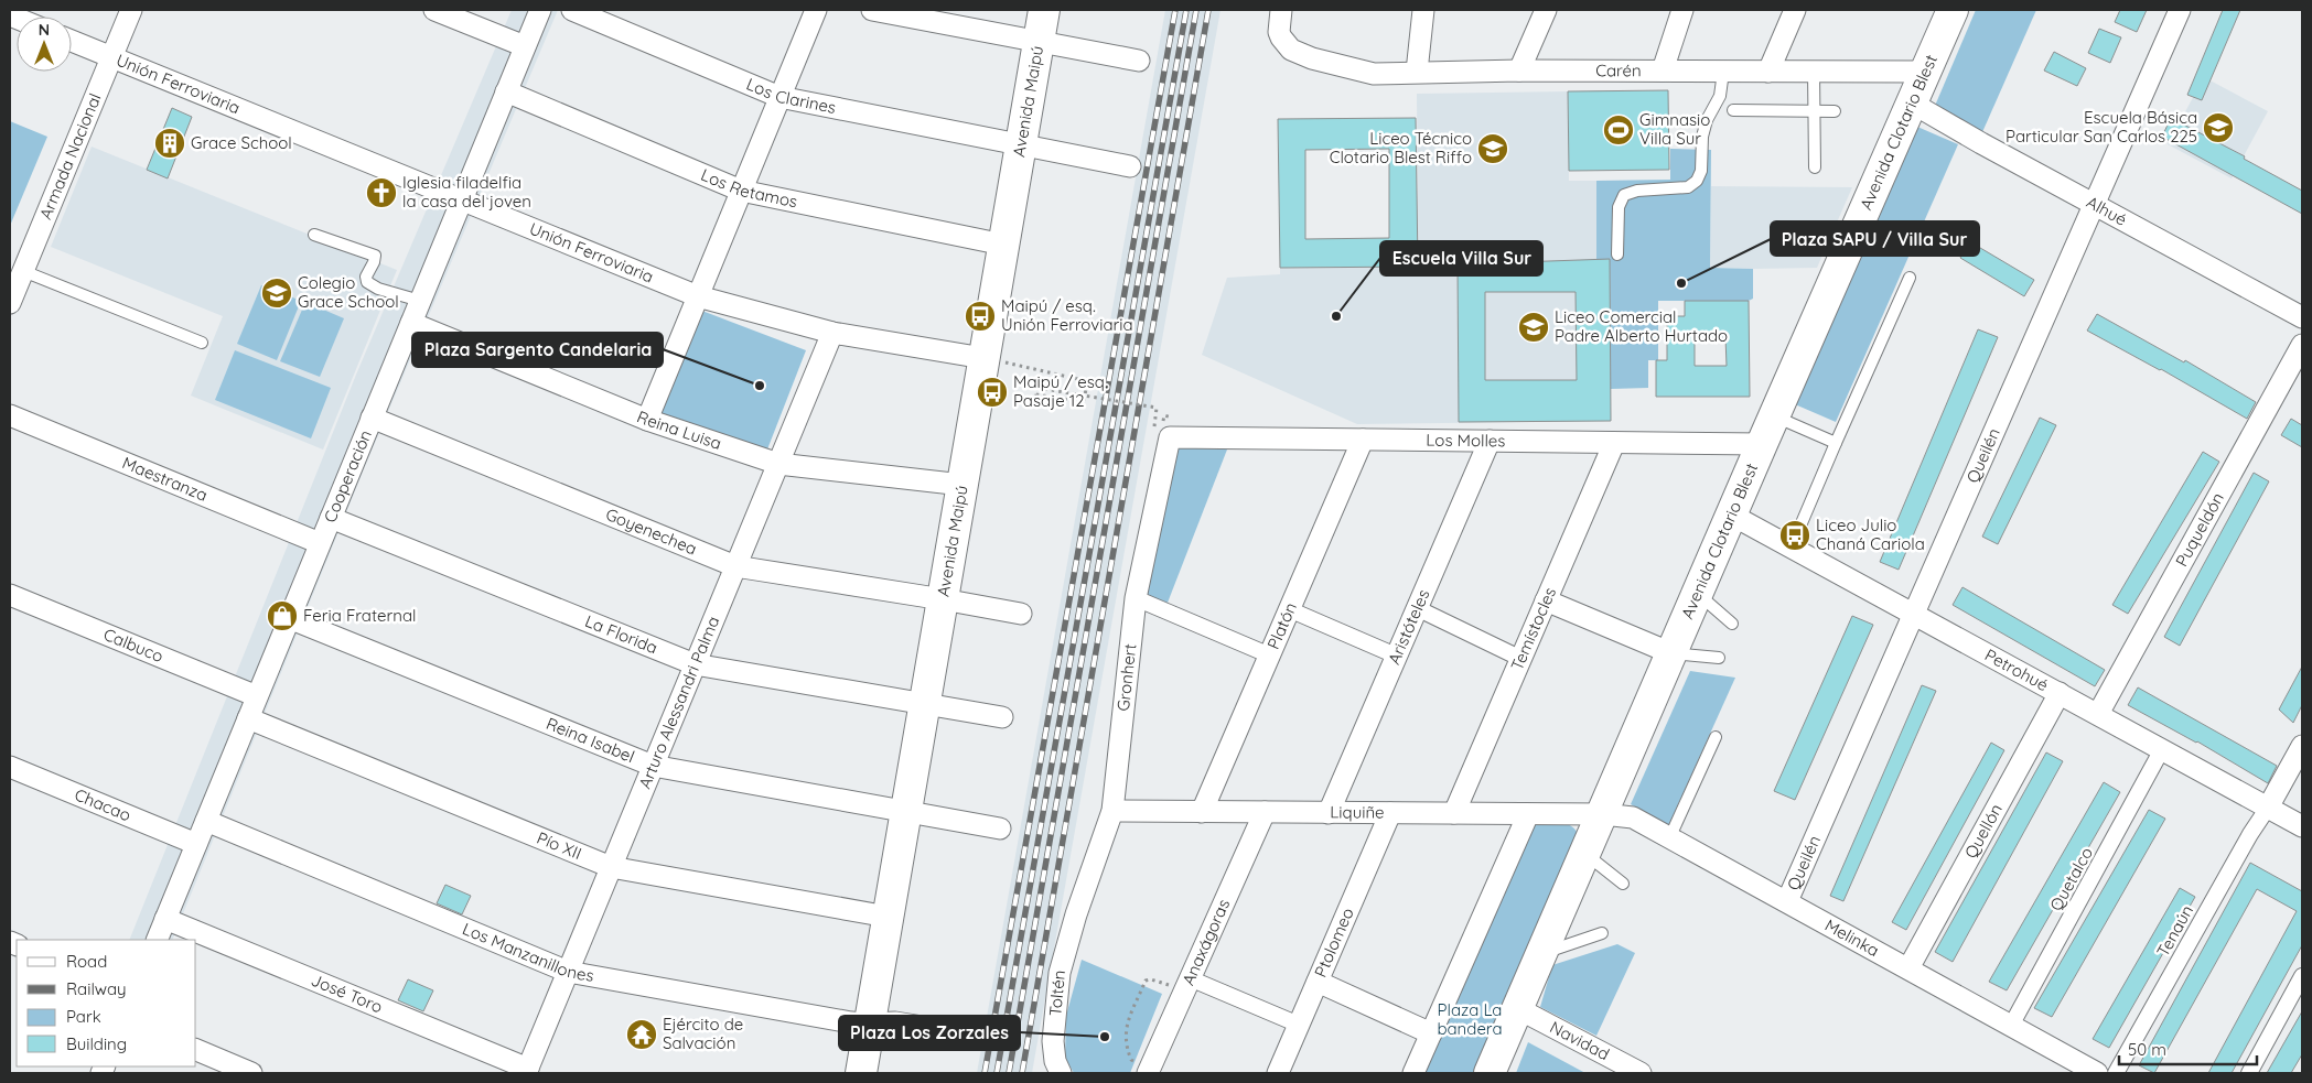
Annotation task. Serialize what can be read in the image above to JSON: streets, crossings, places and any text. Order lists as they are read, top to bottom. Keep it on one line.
{"streets":{"main road":["Avenida Maipú","Avenida Clotario Blest"],"street":["Carén","Unión Ferroviaria","Los Clarines","Armada Nacional","Los Retamos","Alhué","Reina Luisa","Los Molles","Queilén","Cooperación","Maestranza","Puqueldón","Goyenechea","Platón","Aristóteles","Temístocles","La Florida","Calbuco","Petrohué","Gronhert","Arturo Alessandri Palma","Reina Isabel","Chacao","Liquiñe","Quellón","Pío XII","Quetalco","Tenaún","Melinka","Anaxágoras","Ptolomeo","Los Manzanillones","José Toro","Toltén","Navidad"]},"crossings":[["Carén","Avenida Clotario Blest"],["Unión Ferroviaria","Avenida Maipú"],["Unión Ferroviaria","Armada Nacional"],["Unión Ferroviaria","Cooperación"],["Unión Ferroviaria","Arturo Alessandri Palma"],["Los Clarines","Avenida Maipú"],["Avenida Maipú","Los Retamos"],["Avenida Maipú","Reina Luisa"],["Avenida Maipú","Goyenechea"],["Avenida Maipú","La Florida"],["Avenida Maipú","Reina Isabel"],["Avenida Maipú","Pío XII"],["Avenida Maipú","Los Manzanillones"],["Avenida Clotario Blest","Alhué"],["Avenida Clotario Blest","Los Molles"],["Avenida Clotario Blest","Petrohué"],["Avenida Clotario Blest","Liquiñe"],["Avenida Clotario Blest","Melinka"],["Avenida Clotario Blest","Navidad"],["Los Retamos","Cooperación"],["Alhué","Queilén"],["Reina Luisa","Cooperación"],["Reina Luisa","Arturo Alessandri Palma"],["Los Molles","Platón"],["Los Molles","Aristóteles"],["Los Molles","Temístocles"],["Los Molles","Gronhert"],["Queilén","Petrohué"],["Queilén","Melinka"],["Cooperación","Maestranza"],["Cooperación","Goyenechea"],["Cooperación","La Florida"],["Cooperación","Calbuco"],["Cooperación","Reina Isabel"],["Cooperación","Chacao"],["Cooperación","Pío XII"],["Cooperación","Los Manzanillones"],["Cooperación","José Toro"],["Puqueldón","Petrohué"],["Goyenechea","Arturo Alessandri Palma"],["Platón","Liquiñe"],["Aristóteles","Liquiñe"],["Temístocles","Liquiñe"],["La Florida","Arturo Alessandri Palma"],["Petrohué","Quellón"],["Petrohué","Quetalco"],["Petrohué","Tenaún"],["Gronhert","Liquiñe"],["Gronhert","Toltén"],["Arturo Alessandri Palma","Reina Isabel"],["Arturo Alessandri Palma","Pío XII"],["Arturo Alessandri Palma","Los Manzanillones"],["Arturo Alessandri Palma","José Toro"],["Liquiñe","Melinka"],["Liquiñe","Anaxágoras"],["Liquiñe","Ptolomeo"],["Quellón","Melinka"],["Quetalco","Melinka"]],"parks":["Plaza La bandera"],"places":{"school or university":["Escuela Básica Particular San Carlos 225","Liceo Técnico Clotario Blest Riffo","Colegio Grace School","Liceo Comercial Padre Alberto Hurtado"],"sports":["Gimnasio Villa Sur"],"building":["Grace School"],"church":["Iglesia filadelfia la casa del joven"],"other":["Plaza SAPU / Villa Sur","Escuela Villa Sur","Plaza Sargento Candelaria","Plaza Los Zorzales"],"bus stop":["Maipú / esq. Unión Ferroviaria","Maipú / esq. Pasaje 12","Liceo Julio Chaná Cariola"],"shop":["Feria Fraternal"],"temple":["Ejército de Salvación"]},"legend":["Road","Railway","Park","Building"],"scale_bar":"50 m","north":"top"}
